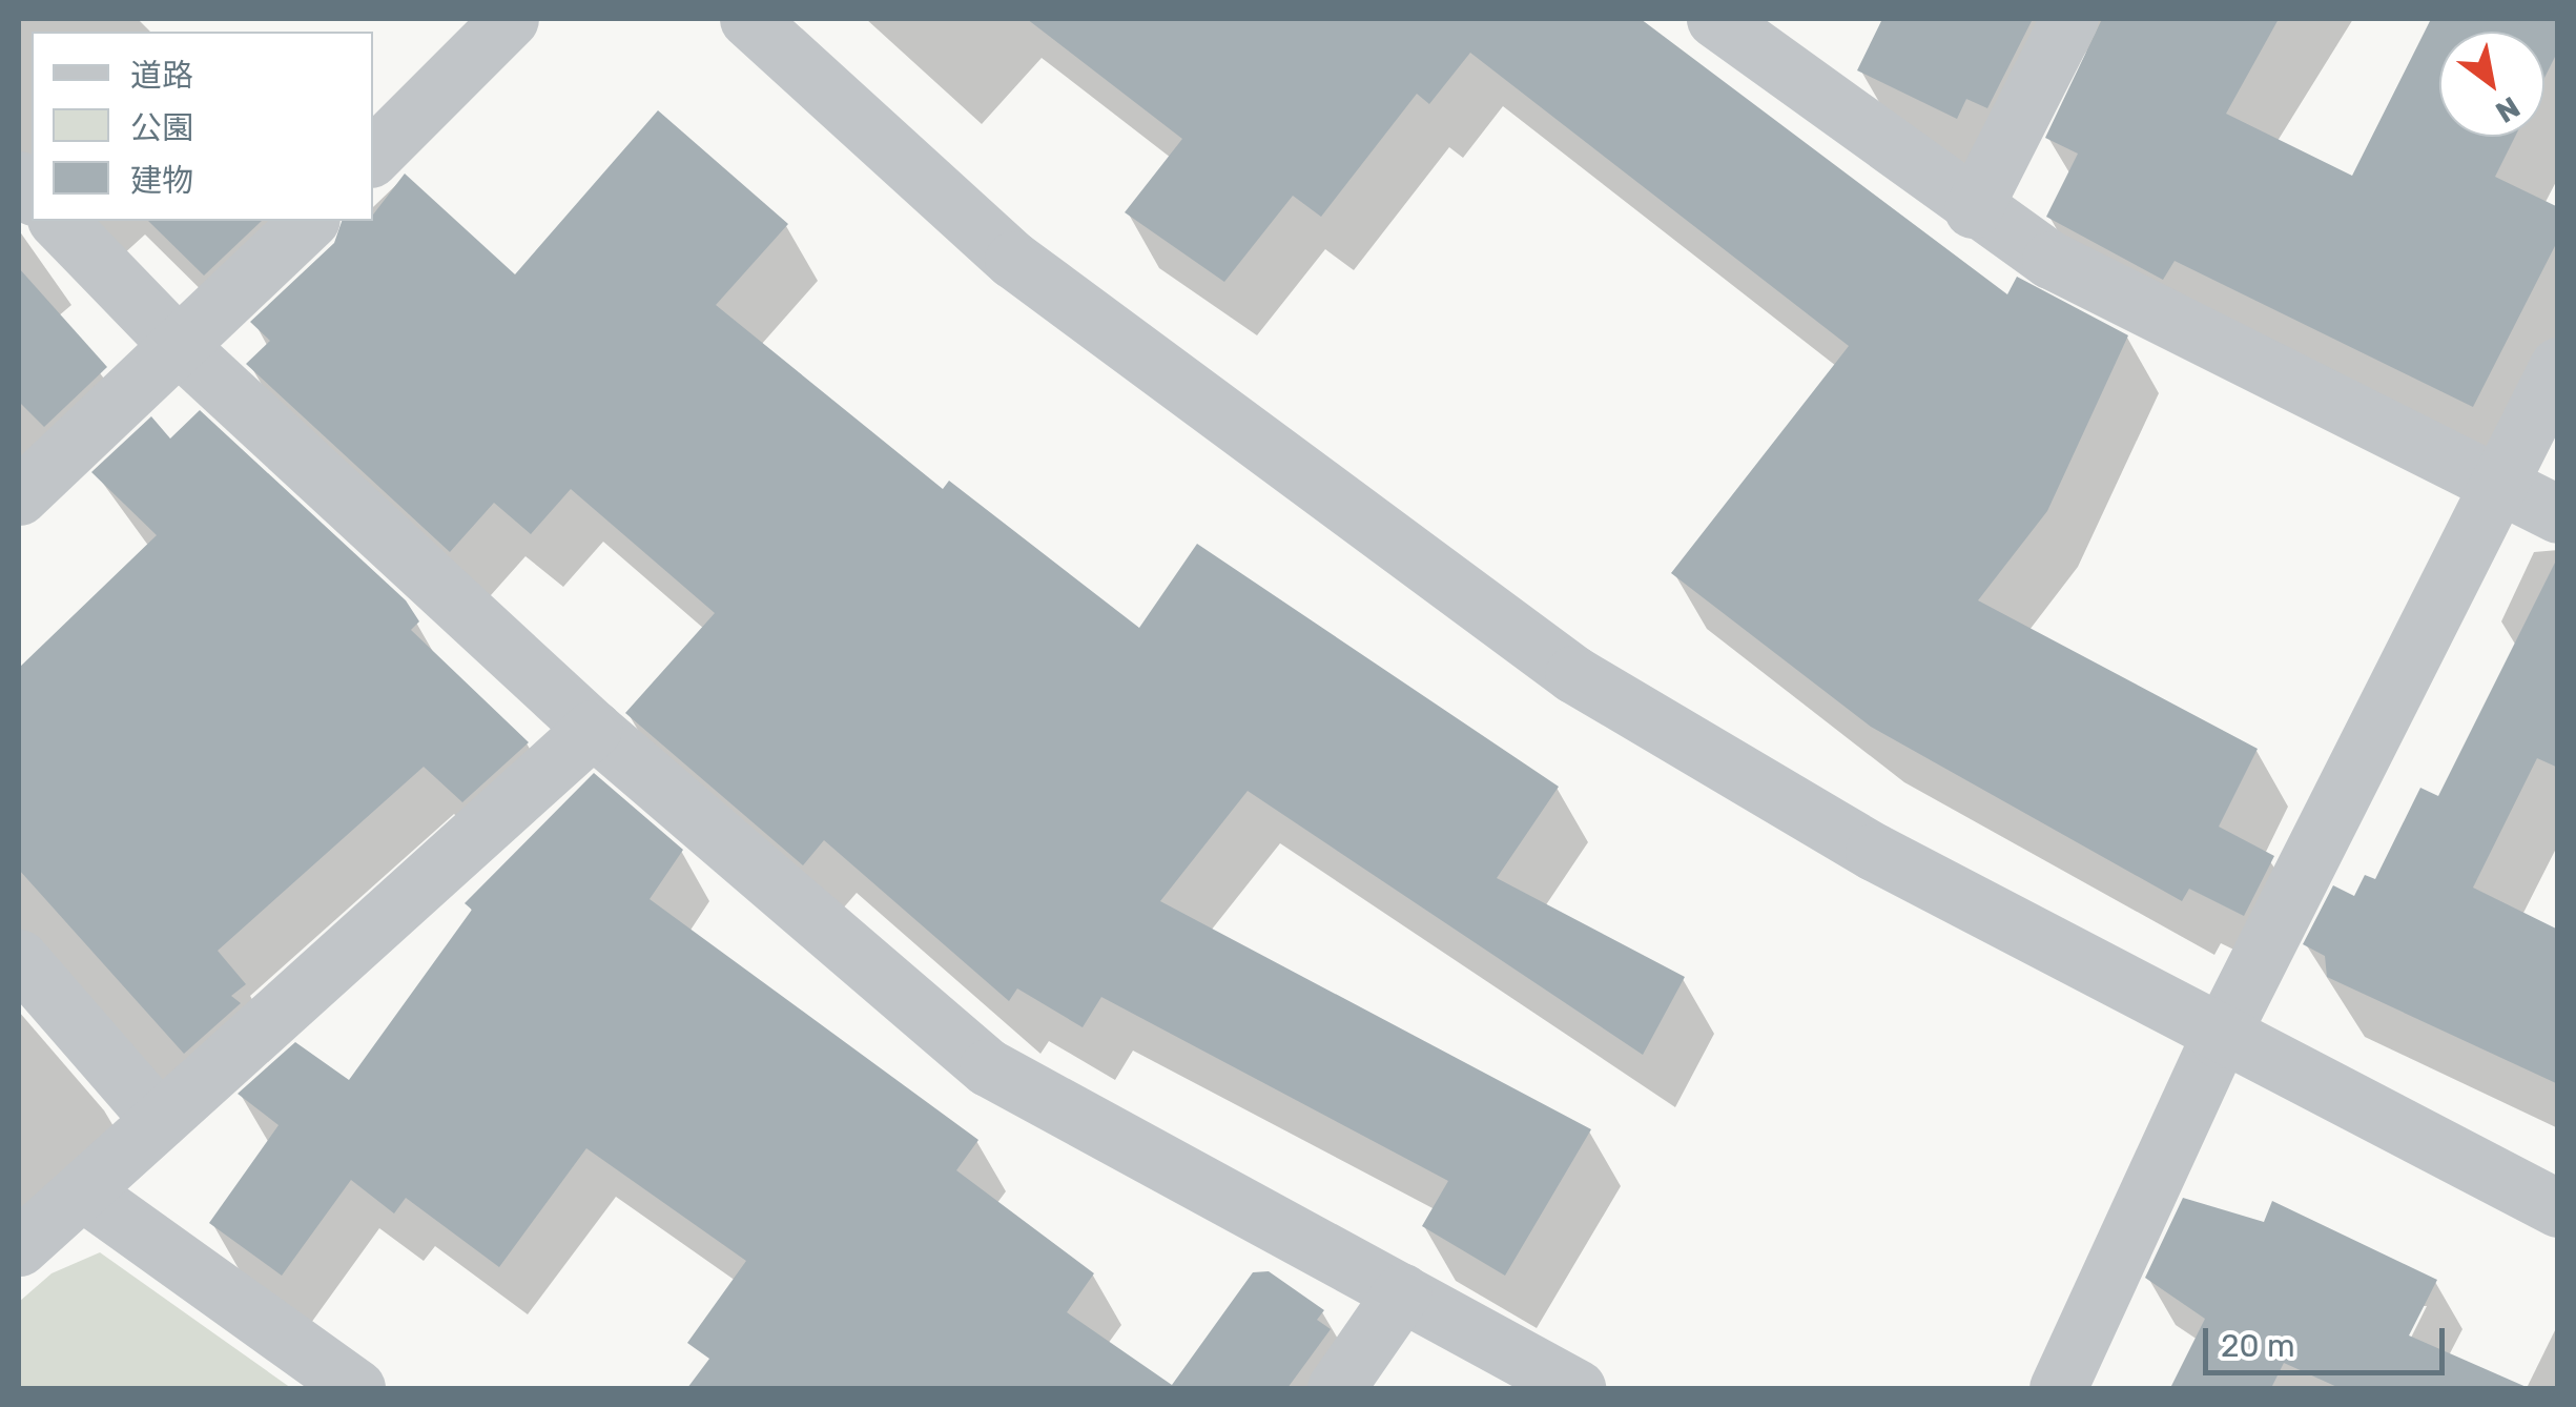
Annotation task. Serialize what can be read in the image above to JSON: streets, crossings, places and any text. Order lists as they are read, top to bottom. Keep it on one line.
{"legend":["道路","公園","建物"],"scale_bar":"20 m","north":"bottom right"}
